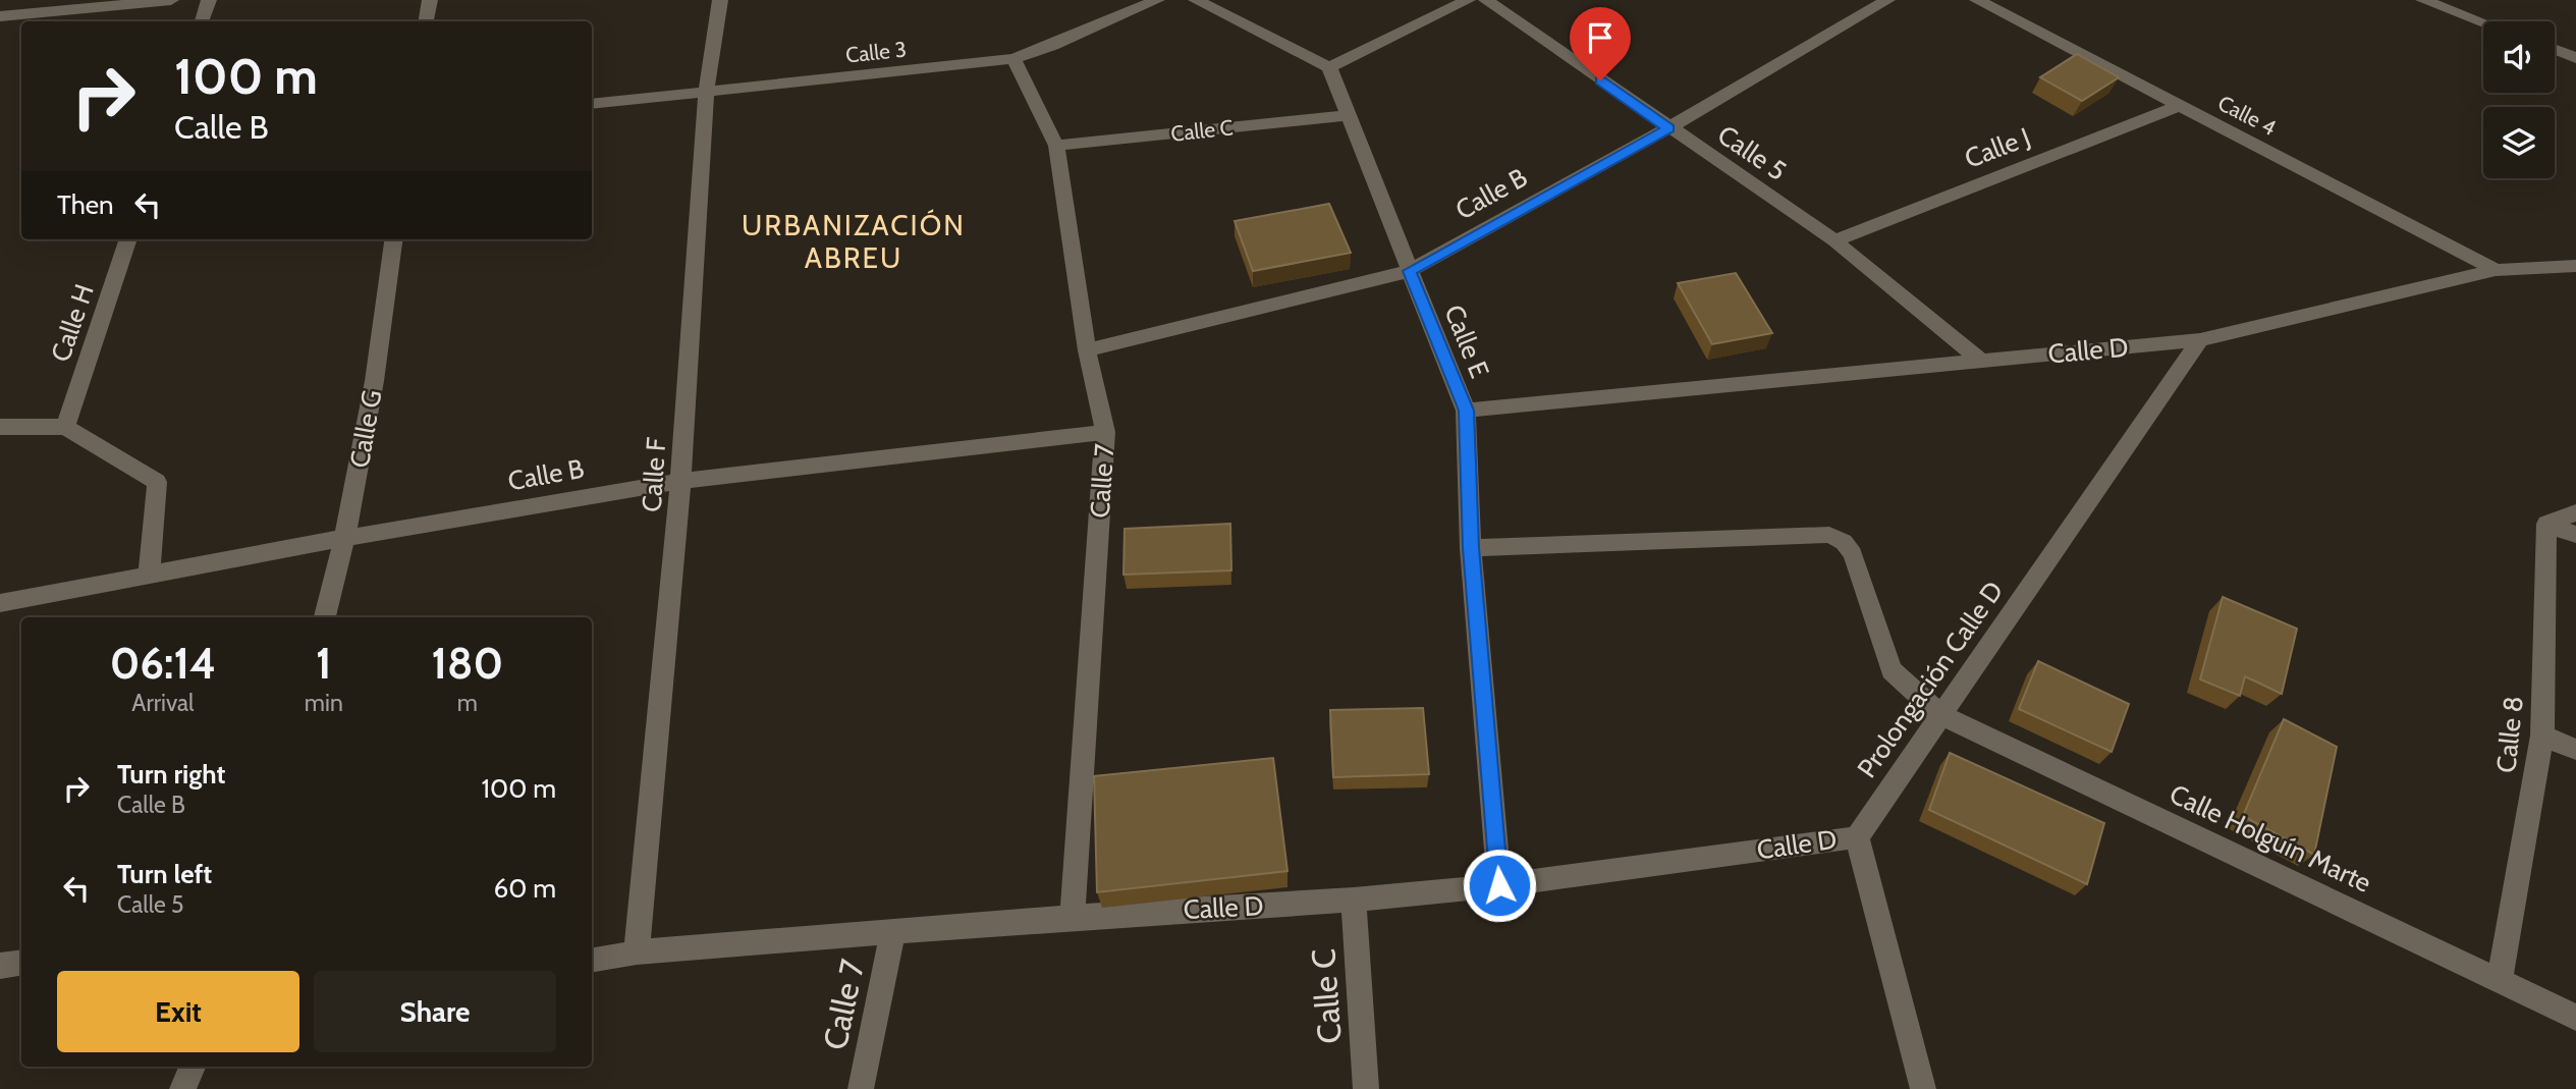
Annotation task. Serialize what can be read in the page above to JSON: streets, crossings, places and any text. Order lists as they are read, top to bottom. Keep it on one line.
{"streets":{"street":["Calle 3","Calle 4","Calle C","Calle J","Calle 5","Calle B","Calle H","Calle E","Calle D","Calle G","Calle F","Calle 7","Prolongación Calle D","Calle 8","Calle Holguín Marte"]},"crossings":[["Calle 3","Calle F"],["Calle 3","Calle 7"],["Calle 4","Calle J"],["Calle 4","Calle D"],["Calle C","Calle E"],["Calle C","Calle D"],["Calle C","Calle 7"],["Calle J","Calle 5"],["Calle 5","Calle B"],["Calle 5","Calle D"],["Calle B","Calle E"],["Calle B","Calle G"],["Calle B","Calle F"],["Calle B","Calle 7"],["Calle E","Calle D"],["Calle E","Calle Holguín Marte"],["Calle D","Calle F"],["Calle D","Calle 7"],["Calle D","Prolongación Calle D"],["Prolongación Calle D","Calle Holguín Marte"],["Calle 8","Calle Holguín Marte"]],"districts":["URBANIZACIÓN ABREU"],"page":{"turn":["100 m","Calle B"],"then":"Then","eta":["06:14","Arrival","1","min","180","m"],"list":[{"name":"Turn right","note":"Calle B","value":"100 m"},{"name":"Turn left","note":"Calle 5","value":"60 m"}],"buttons":["Exit","Share"]}}
